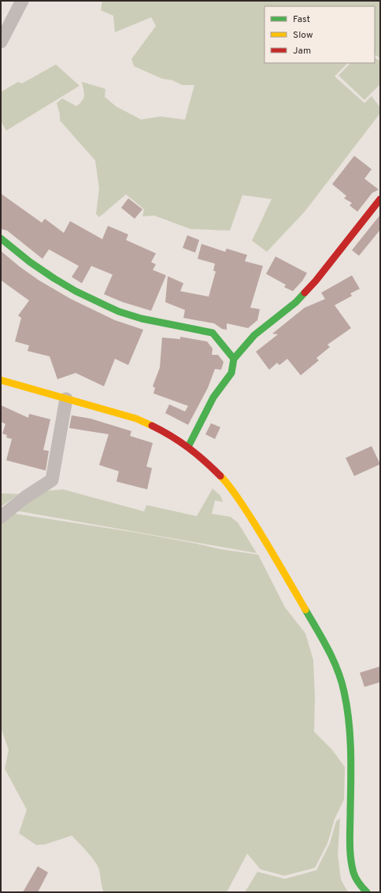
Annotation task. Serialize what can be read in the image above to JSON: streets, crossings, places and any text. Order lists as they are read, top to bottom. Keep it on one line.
{"legend":["Fast","Slow","Jam"]}
